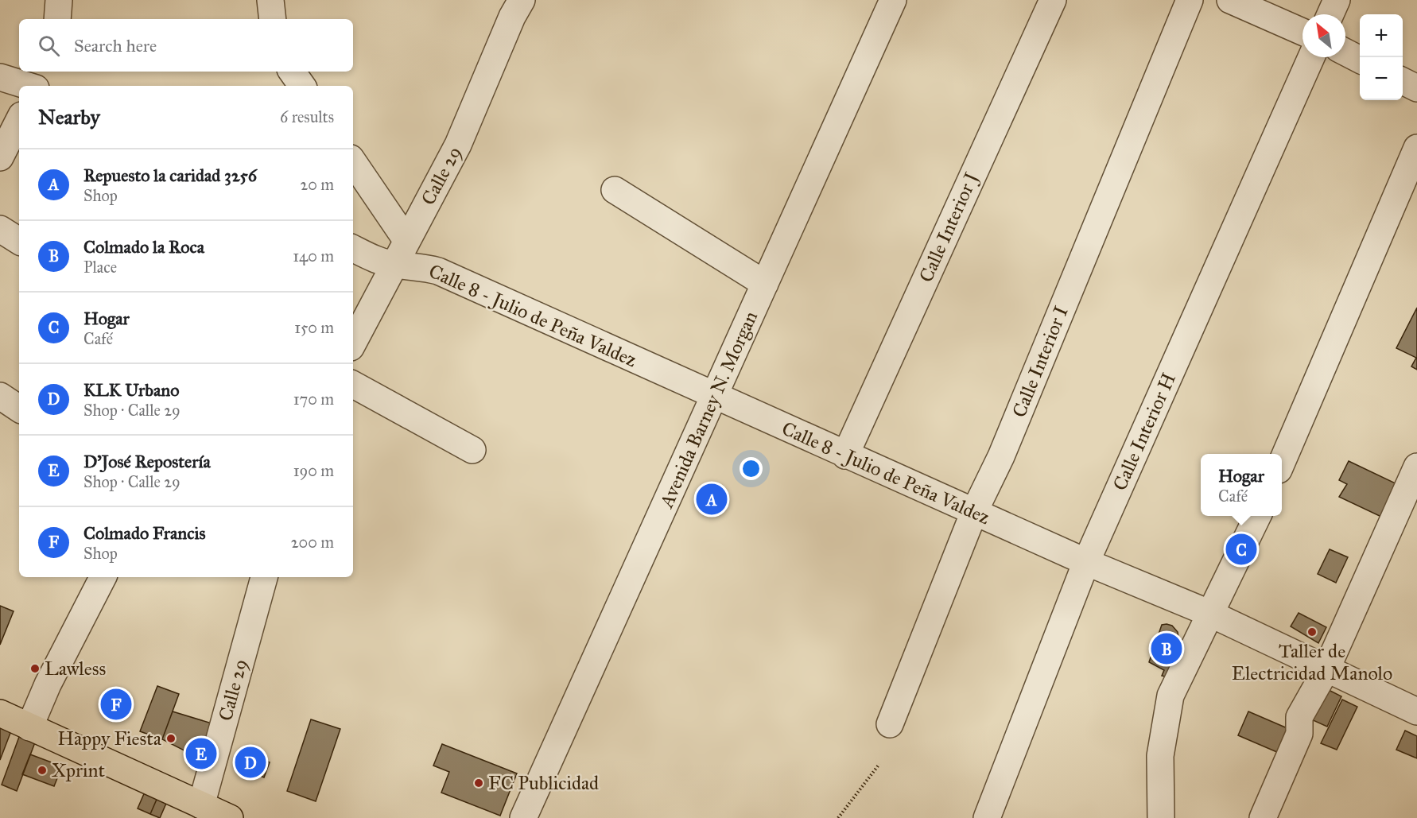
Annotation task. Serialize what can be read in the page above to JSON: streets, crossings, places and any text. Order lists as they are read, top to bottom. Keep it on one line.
{"streets":{"street":["Calle 29","Calle Interior J","Calle 8 - Julio de Peña Valdez","Calle Interior I","Avenida Barney N. Morgan","Calle Interior H"]},"crossings":[["Calle 29","Calle 8 - Julio de Peña Valdez"],["Calle Interior J","Calle 8 - Julio de Peña Valdez"],["Calle 8 - Julio de Peña Valdez","Calle Interior I"],["Calle 8 - Julio de Peña Valdez","Avenida Barney N. Morgan"],["Calle 8 - Julio de Peña Valdez","Calle Interior H"]],"places":["Taller de Electricidad Manolo","Lawless","Happy Fiesta","Xprint","FC Publicidad"],"north":"top left","page":{"map_buttons":["+","−"],"search":"Search here","heading":["Nearby","6 results"],"list":[{"mark":"A","name":"Repuesto la caridad 3256","note":"Shop","value":"20 m"},{"mark":"B","name":"Colmado la Roca","note":"Place","value":"140 m"},{"mark":"C","name":"Hogar","note":"Café","value":"150 m"},{"mark":"D","name":"KLK Urbano","note":"Shop · Calle 29","value":"170 m"},{"mark":"E","name":"D'José Repostería","note":"Shop · Calle 29","value":"190 m"},{"mark":"F","name":"Colmado Francis","note":"Shop","value":"200 m"}],"popup":["Hogar","Café"],"pins":["A","C","B","F","E","D"]}}
